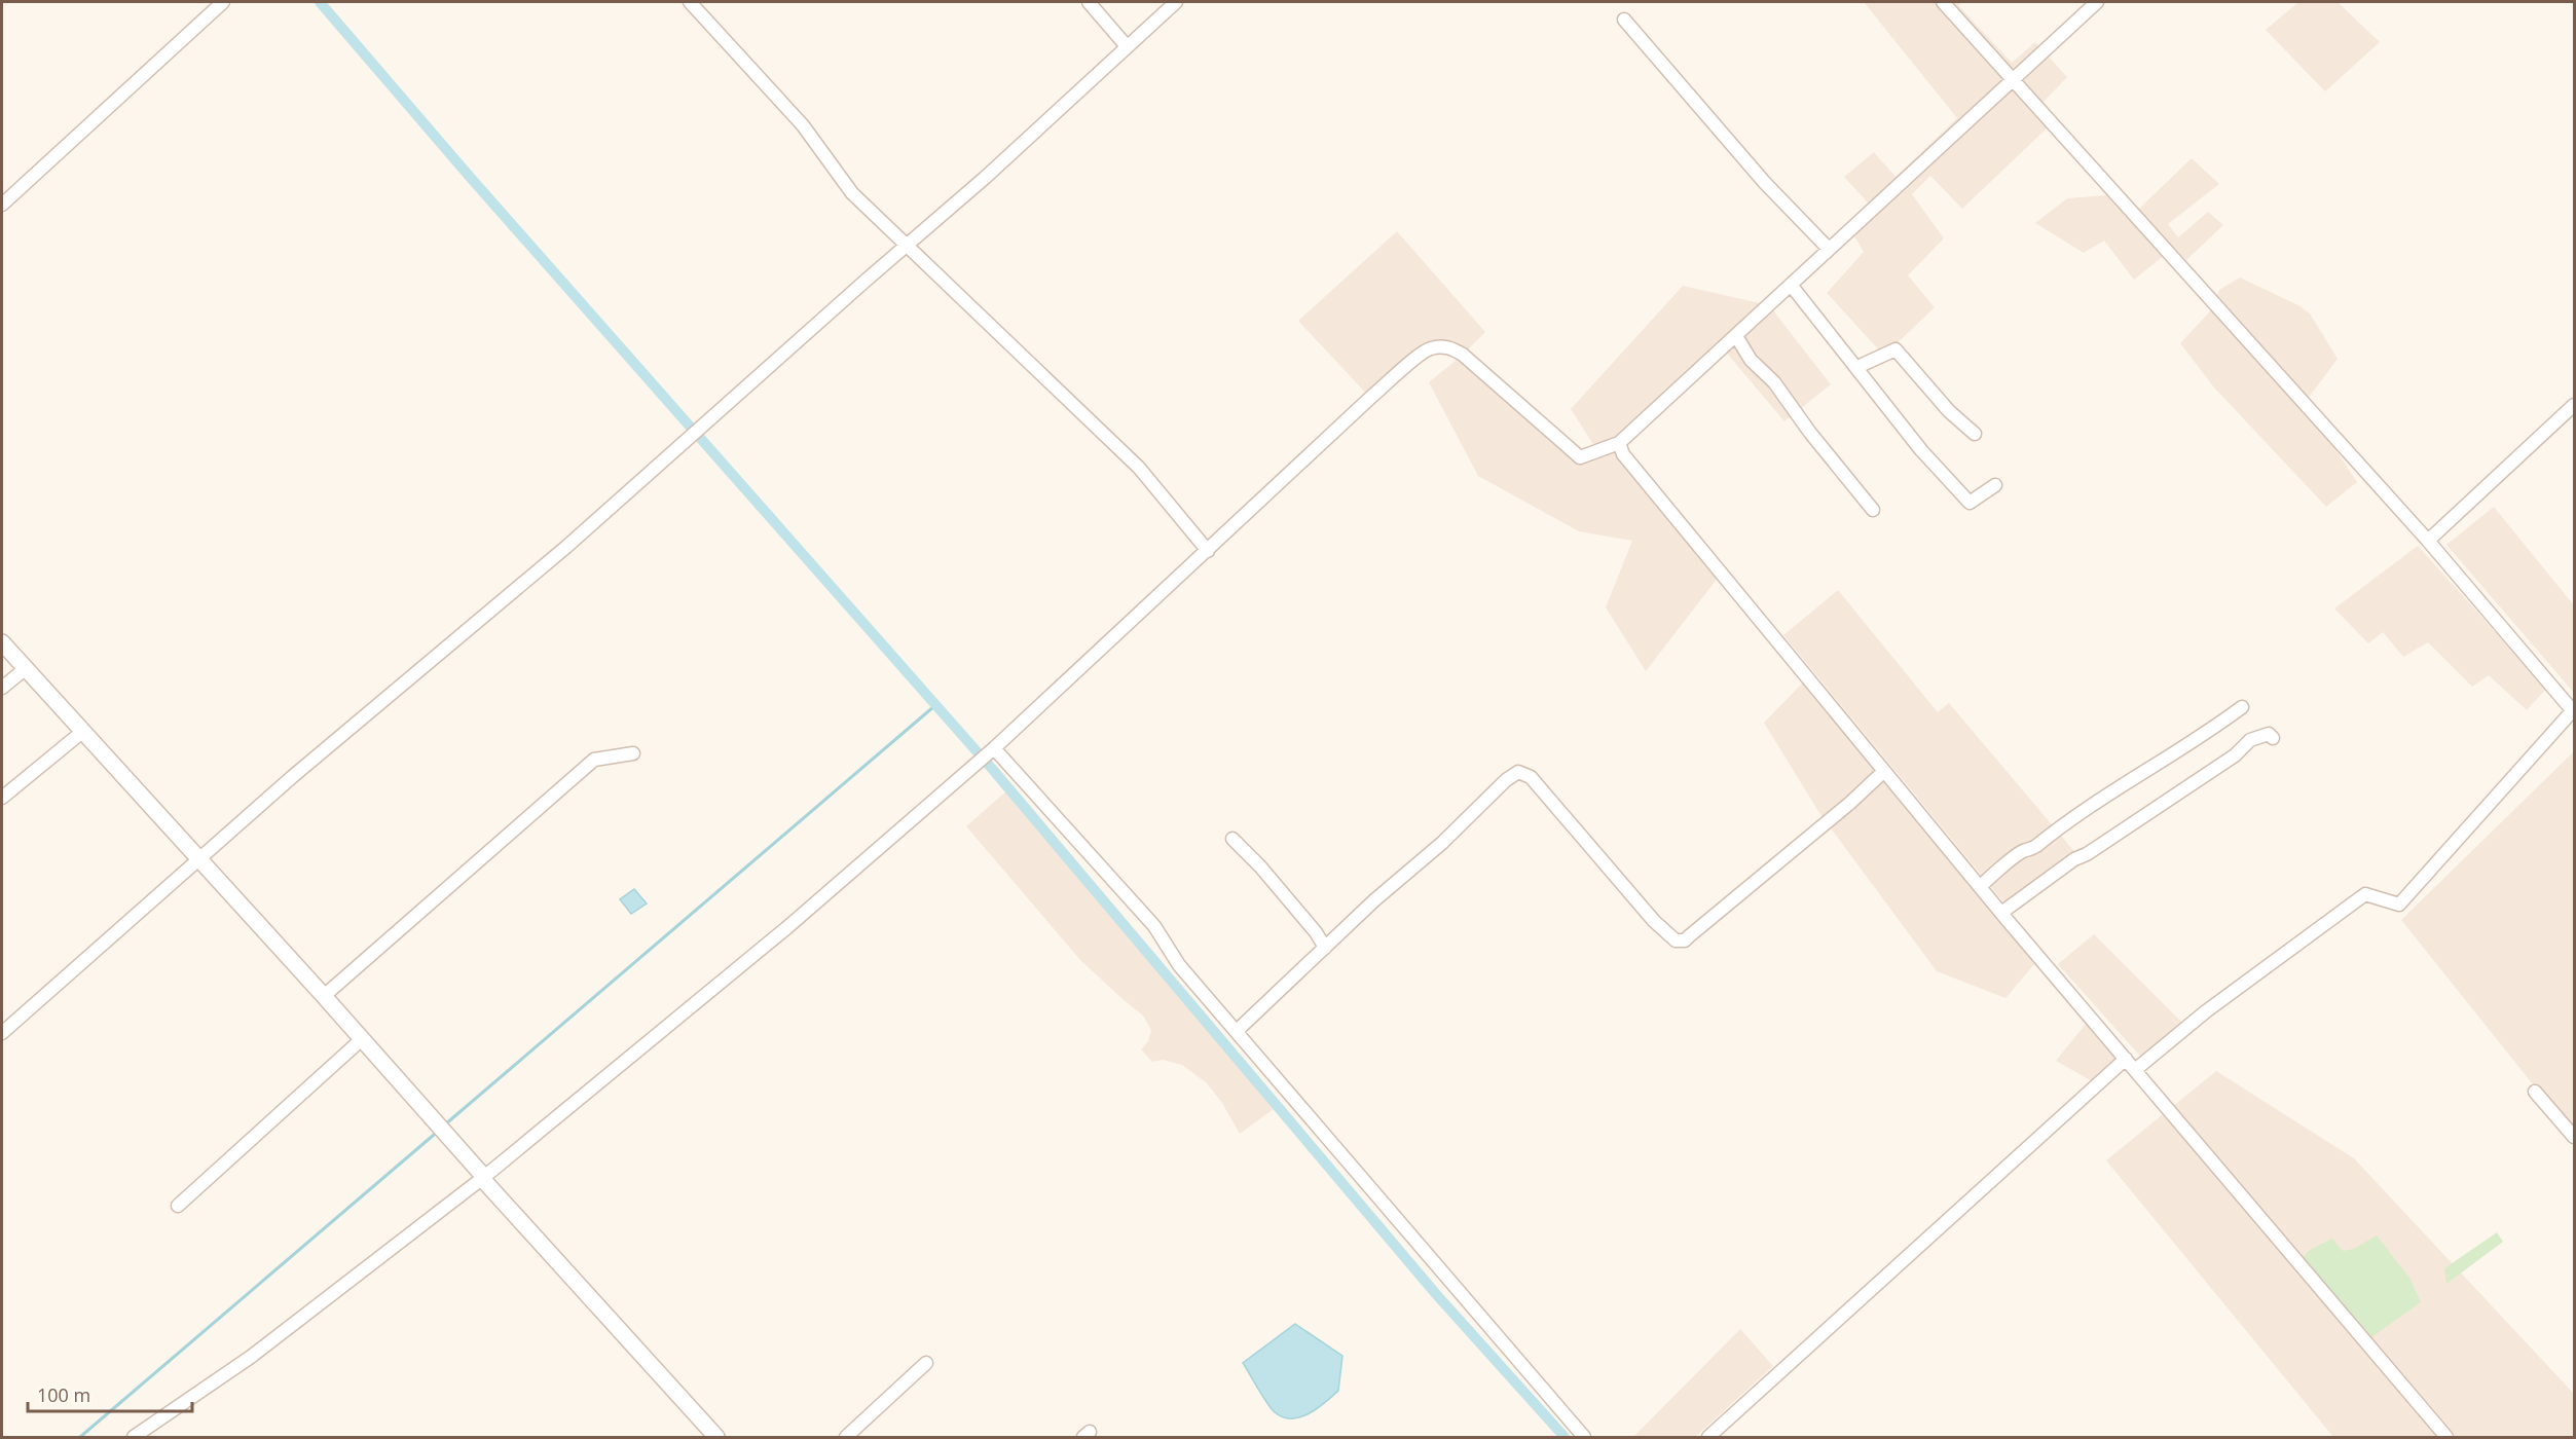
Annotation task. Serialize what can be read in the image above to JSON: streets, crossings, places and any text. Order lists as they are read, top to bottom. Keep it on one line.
{"scale_bar":"100 m"}
